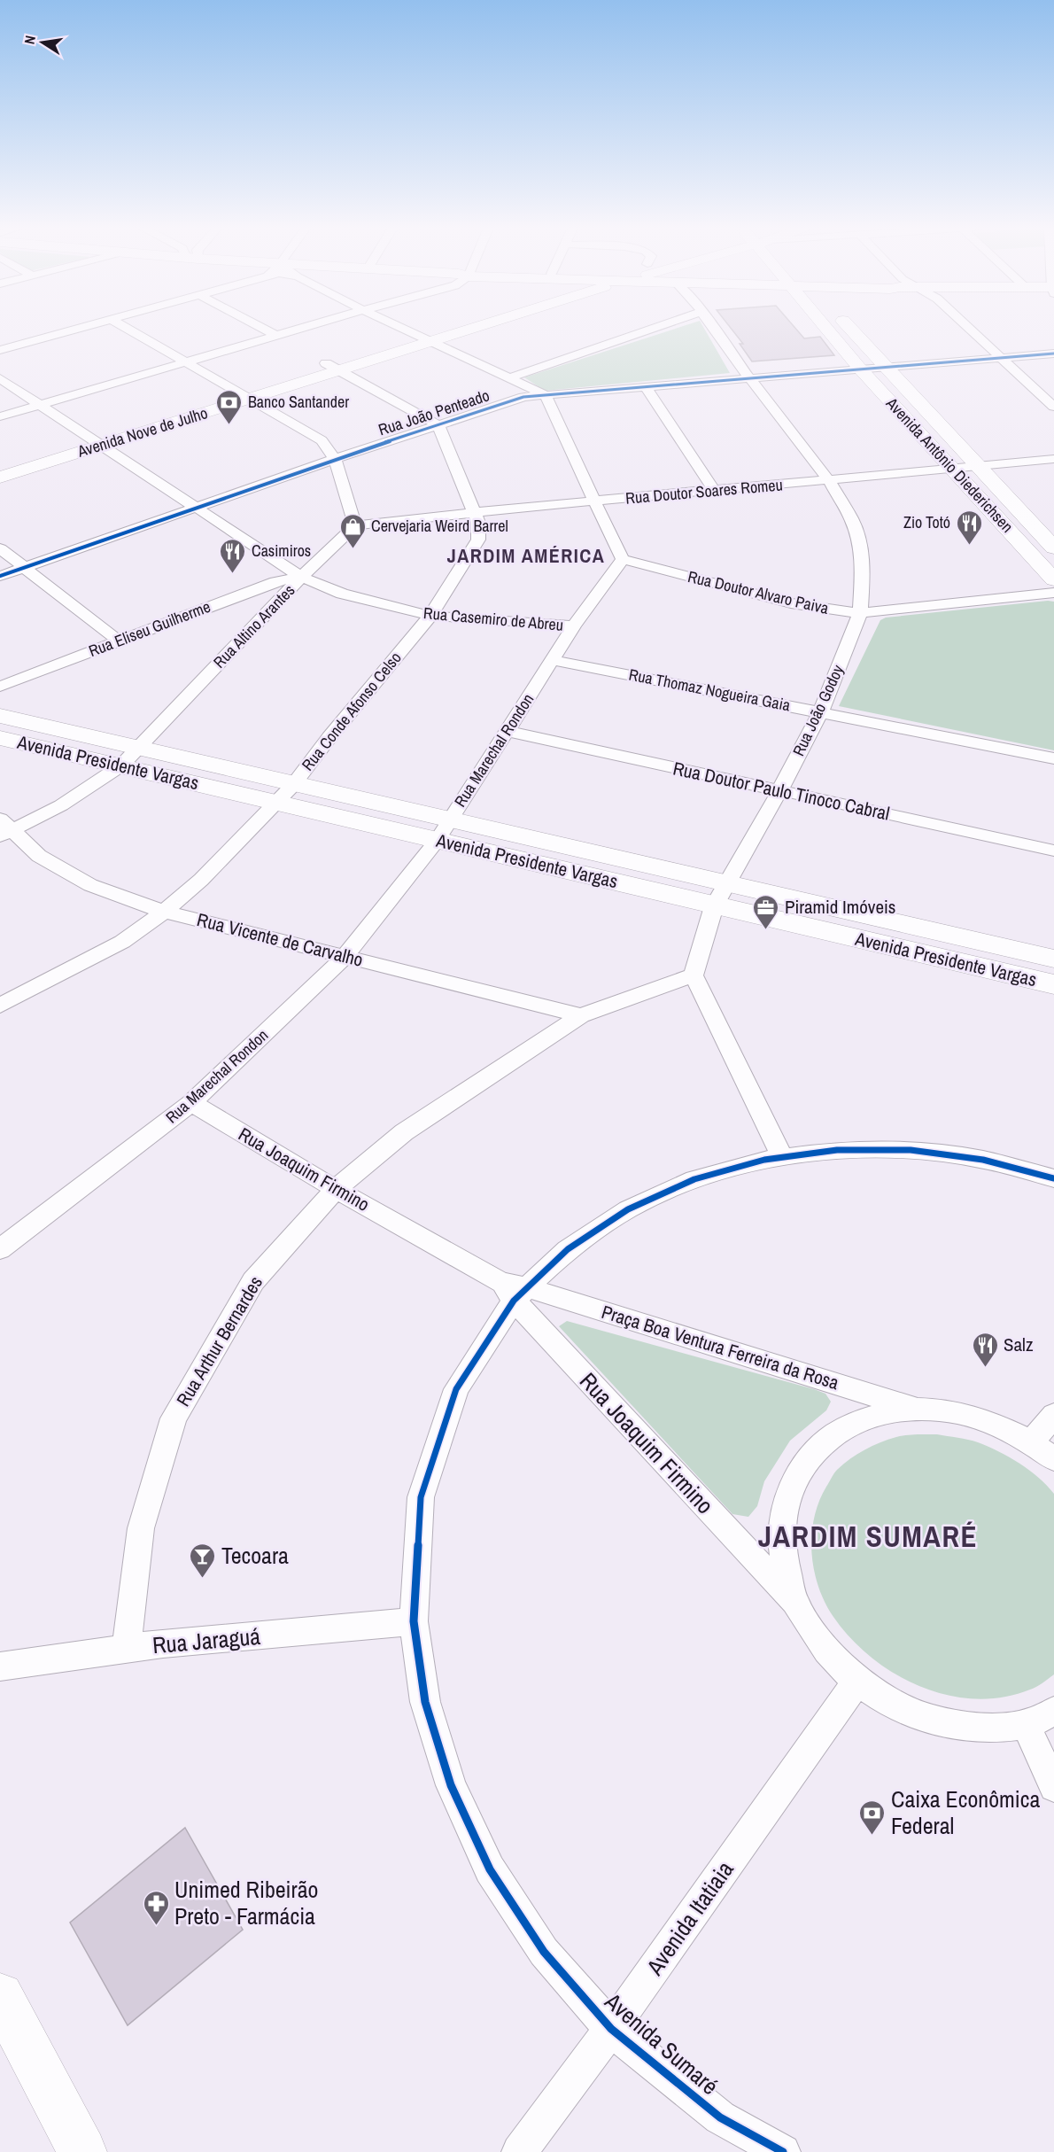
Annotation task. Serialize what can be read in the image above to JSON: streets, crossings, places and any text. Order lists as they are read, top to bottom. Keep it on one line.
{"streets":{"main road":["Avenida Nove de Julho","Avenida Antônio Diederichsen","Avenida Presidente Vargas"],"street":["Rua João Penteado","Rua Doutor Soares Romeu","Rua Doutor Alvaro Paiva","Rua Casemiro de Abreu","Rua Altino Arantes","Rua Eliseu Guilherme","Rua Thomaz Nogueira Gaia","Rua João Godoy","Rua Conde Afonso Celso","Rua Marechal Rondon","Rua Doutor Paulo Tinoco Cabral","Rua Vicente de Carvalho","Rua Joaquim Firmino","Rua Arthur Bernardes","Praça Boa Ventura Ferreira da Rosa","Rua Jaraguá","Avenida Itatiaia","Avenida Sumaré"]},"crossings":[["Rua João Penteado","Avenida Antônio Diederichsen"],["Rua João Penteado","Rua Casemiro de Abreu"],["Rua João Penteado","Rua João Godoy"],["Rua João Penteado","Rua Conde Afonso Celso"],["Avenida Nove de Julho","Rua Casemiro de Abreu"],["Avenida Antônio Diederichsen","Rua Doutor Soares Romeu"],["Rua Doutor Soares Romeu","Rua Altino Arantes"],["Rua Doutor Soares Romeu","Rua João Godoy"],["Rua Doutor Soares Romeu","Rua Conde Afonso Celso"],["Rua Doutor Alvaro Paiva","Rua João Godoy"],["Rua Doutor Alvaro Paiva","Rua Marechal Rondon"],["Rua Casemiro de Abreu","Rua Altino Arantes"],["Rua Casemiro de Abreu","Rua Eliseu Guilherme"],["Rua Casemiro de Abreu","Rua Conde Afonso Celso"],["Rua Casemiro de Abreu","Rua Marechal Rondon"],["Rua Altino Arantes","Rua Eliseu Guilherme"],["Rua Altino Arantes","Avenida Presidente Vargas"],["Rua Altino Arantes","Rua Vicente de Carvalho"],["Rua Thomaz Nogueira Gaia","Rua João Godoy"],["Rua Thomaz Nogueira Gaia","Rua Marechal Rondon"],["Rua João Godoy","Avenida Presidente Vargas"],["Rua João Godoy","Rua Doutor Paulo Tinoco Cabral"],["Rua João Godoy","Rua Arthur Bernardes"],["Rua Conde Afonso Celso","Avenida Presidente Vargas"],["Rua Conde Afonso Celso","Rua Vicente de Carvalho"],["Rua Marechal Rondon","Avenida Presidente Vargas"],["Rua Marechal Rondon","Rua Doutor Paulo Tinoco Cabral"],["Rua Marechal Rondon","Rua Vicente de Carvalho"],["Rua Marechal Rondon","Rua Joaquim Firmino"],["Rua Vicente de Carvalho","Rua Arthur Bernardes"],["Rua Joaquim Firmino","Rua Arthur Bernardes"],["Rua Joaquim Firmino","Praça Boa Ventura Ferreira da Rosa"],["Rua Joaquim Firmino","Avenida Sumaré"],["Rua Arthur Bernardes","Rua Jaraguá"],["Praça Boa Ventura Ferreira da Rosa","Avenida Itatiaia"],["Praça Boa Ventura Ferreira da Rosa","Avenida Sumaré"],["Rua Jaraguá","Avenida Sumaré"],["Avenida Itatiaia","Avenida Sumaré"]],"districts":["JARDIM AMÉRICA","JARDIM SUMARÉ"],"places":{"bank":["Banco Santander","Caixa Econômica Federal"],"restaurant":["Zio Totó","Casimiros","Salz"],"shop":["Cervejaria Weird Barrel"],"office":["Piramid Imóveis"],"bar":["Tecoara"],"pharmacy":["Unimed Ribeirão Preto - Farmácia"]},"north":"left"}
